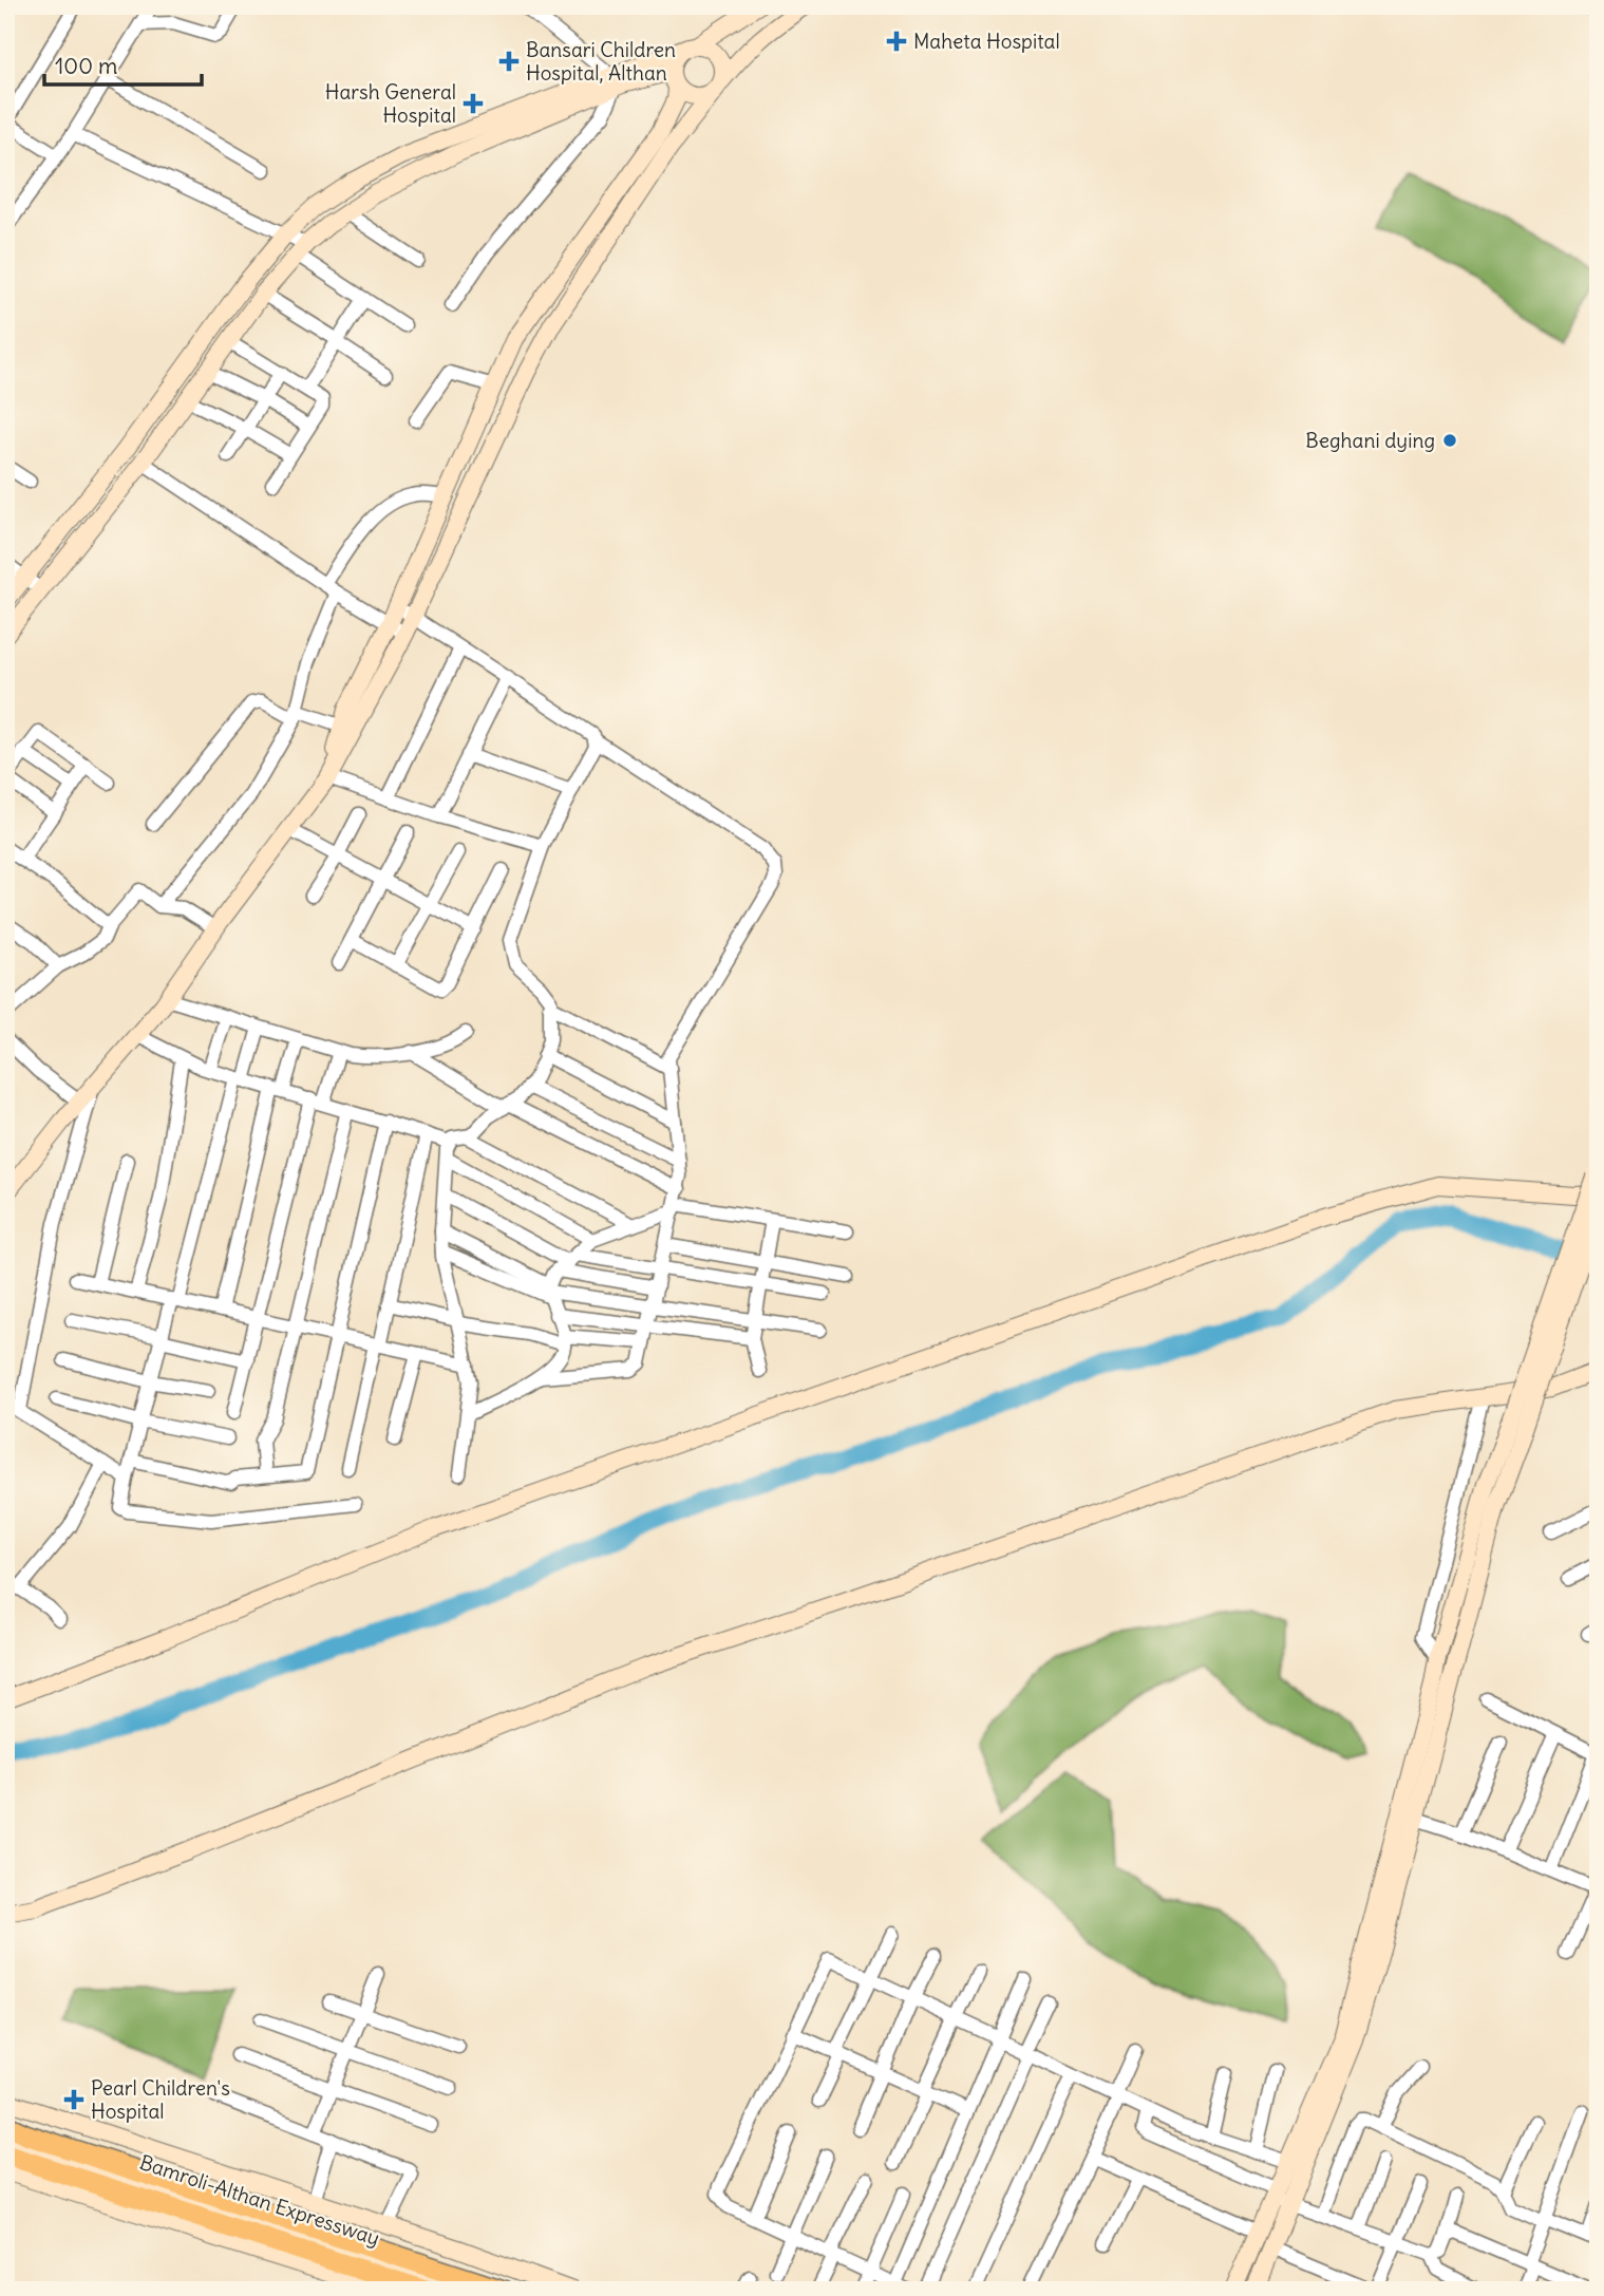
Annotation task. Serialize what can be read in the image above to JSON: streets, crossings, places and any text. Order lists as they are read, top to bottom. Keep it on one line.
{"streets":{"street":["Bamroli-Althan Expressway"]},"places":{"health":["Maheta Hospital","Bansari Children Hospital, Althan","Harsh General Hospital","Pearl Children's Hospital"],"other":["Beghani dying"]},"scale_bar":"100 m"}
